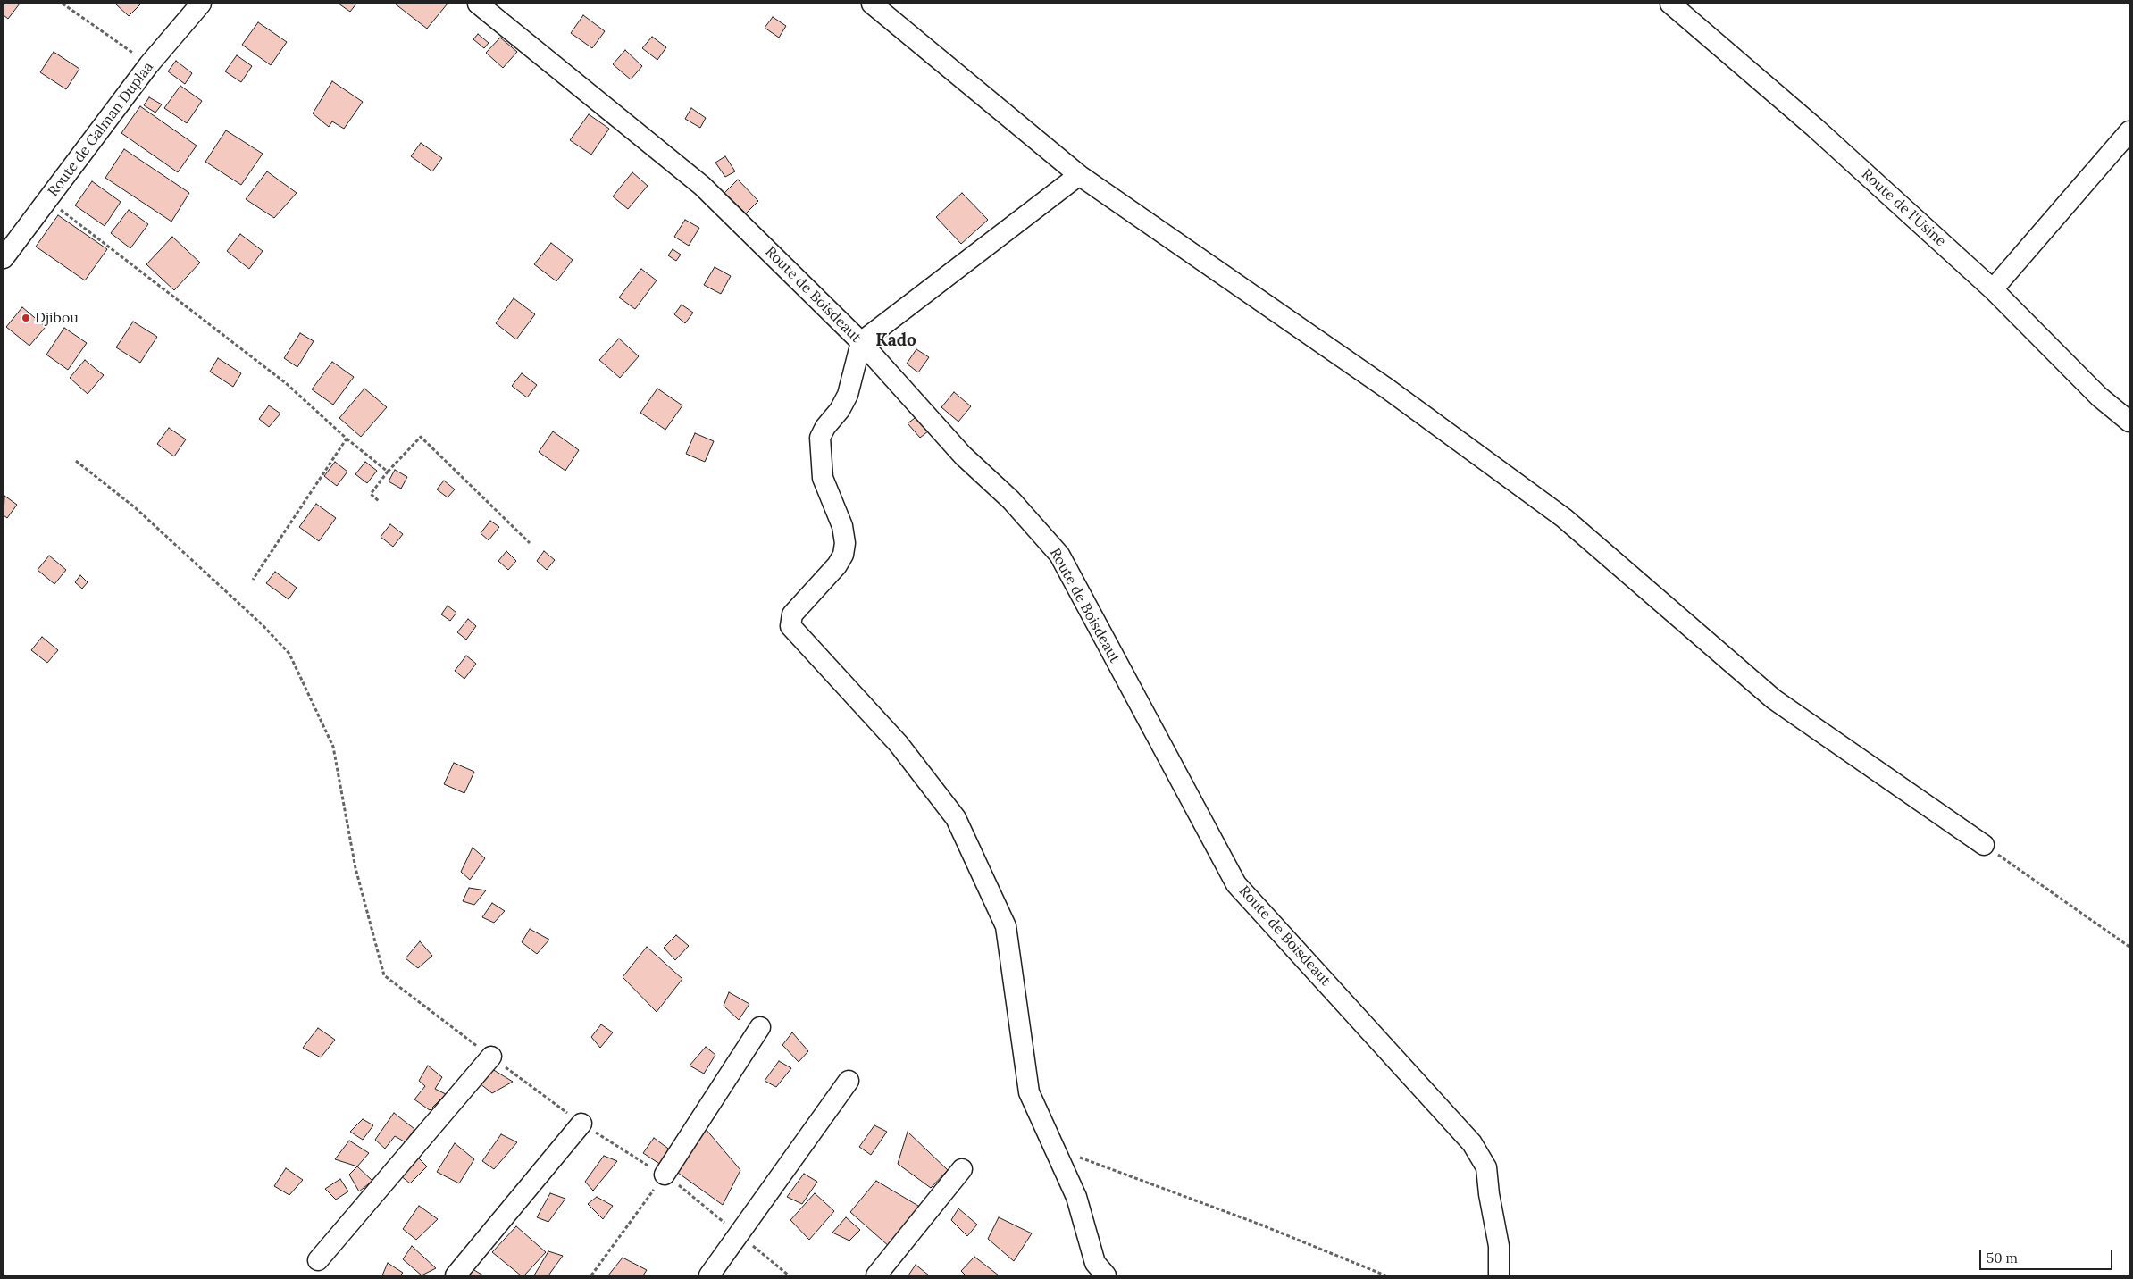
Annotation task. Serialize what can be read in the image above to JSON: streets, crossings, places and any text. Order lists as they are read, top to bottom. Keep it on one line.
{"streets":{"street":["Route de Galman Duplaa","Route de l'Usine","Route de Boisdeaut"]},"districts":["Kado"],"places":["Djibou"],"scale_bar":"50 m"}
